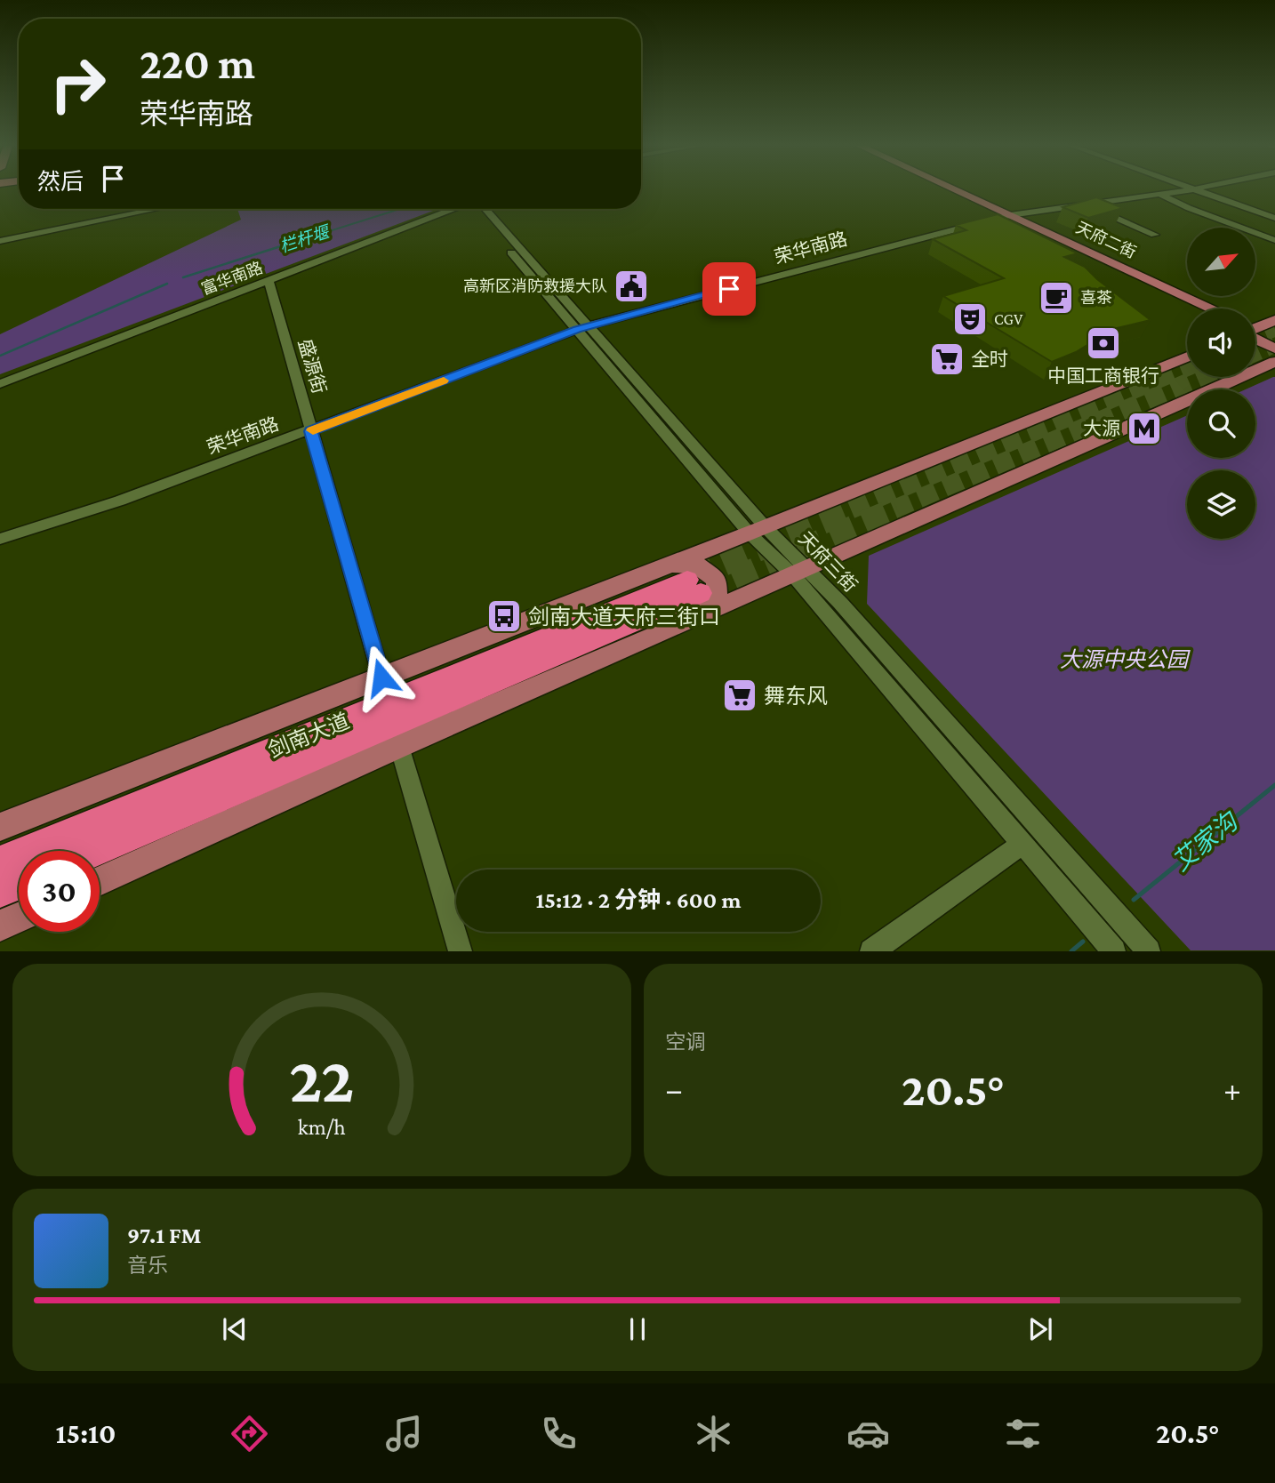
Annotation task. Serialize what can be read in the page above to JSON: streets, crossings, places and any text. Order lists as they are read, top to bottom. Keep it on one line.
{"streets":{"highway":["剑南大道"],"main road":["天府二街"],"street":["荣华南路","富华南路","盛源街","天府三街"]},"crossings":[["天府二街","荣华南路"],["荣华南路","盛源街"],["荣华南路","天府三街"],["富华南路","盛源街"]],"water":["栏杆堰","艾家沟"],"parks":["大源中央公园"],"places":{"public building":["高新区消防救援大队"],"cafe":["喜茶"],"theatre":["CGV"],"bank":["中国工商银行"],"supermarket":["全时","舞东风"],"metro station":["大源"],"bus stop":["剑南大道天府三街口"]},"north":"top right","page":{"turn":["220 m","荣华南路"],"then":"然后","limit":"30","trip":"15:12 · 2 分钟 · 600 m","tile":"空调","heat":["−","20.5°","+"],"song":["97.1 FM","音乐"],"tabs":["15:10","20.5°"],"gauge":["22","km/h"]}}
